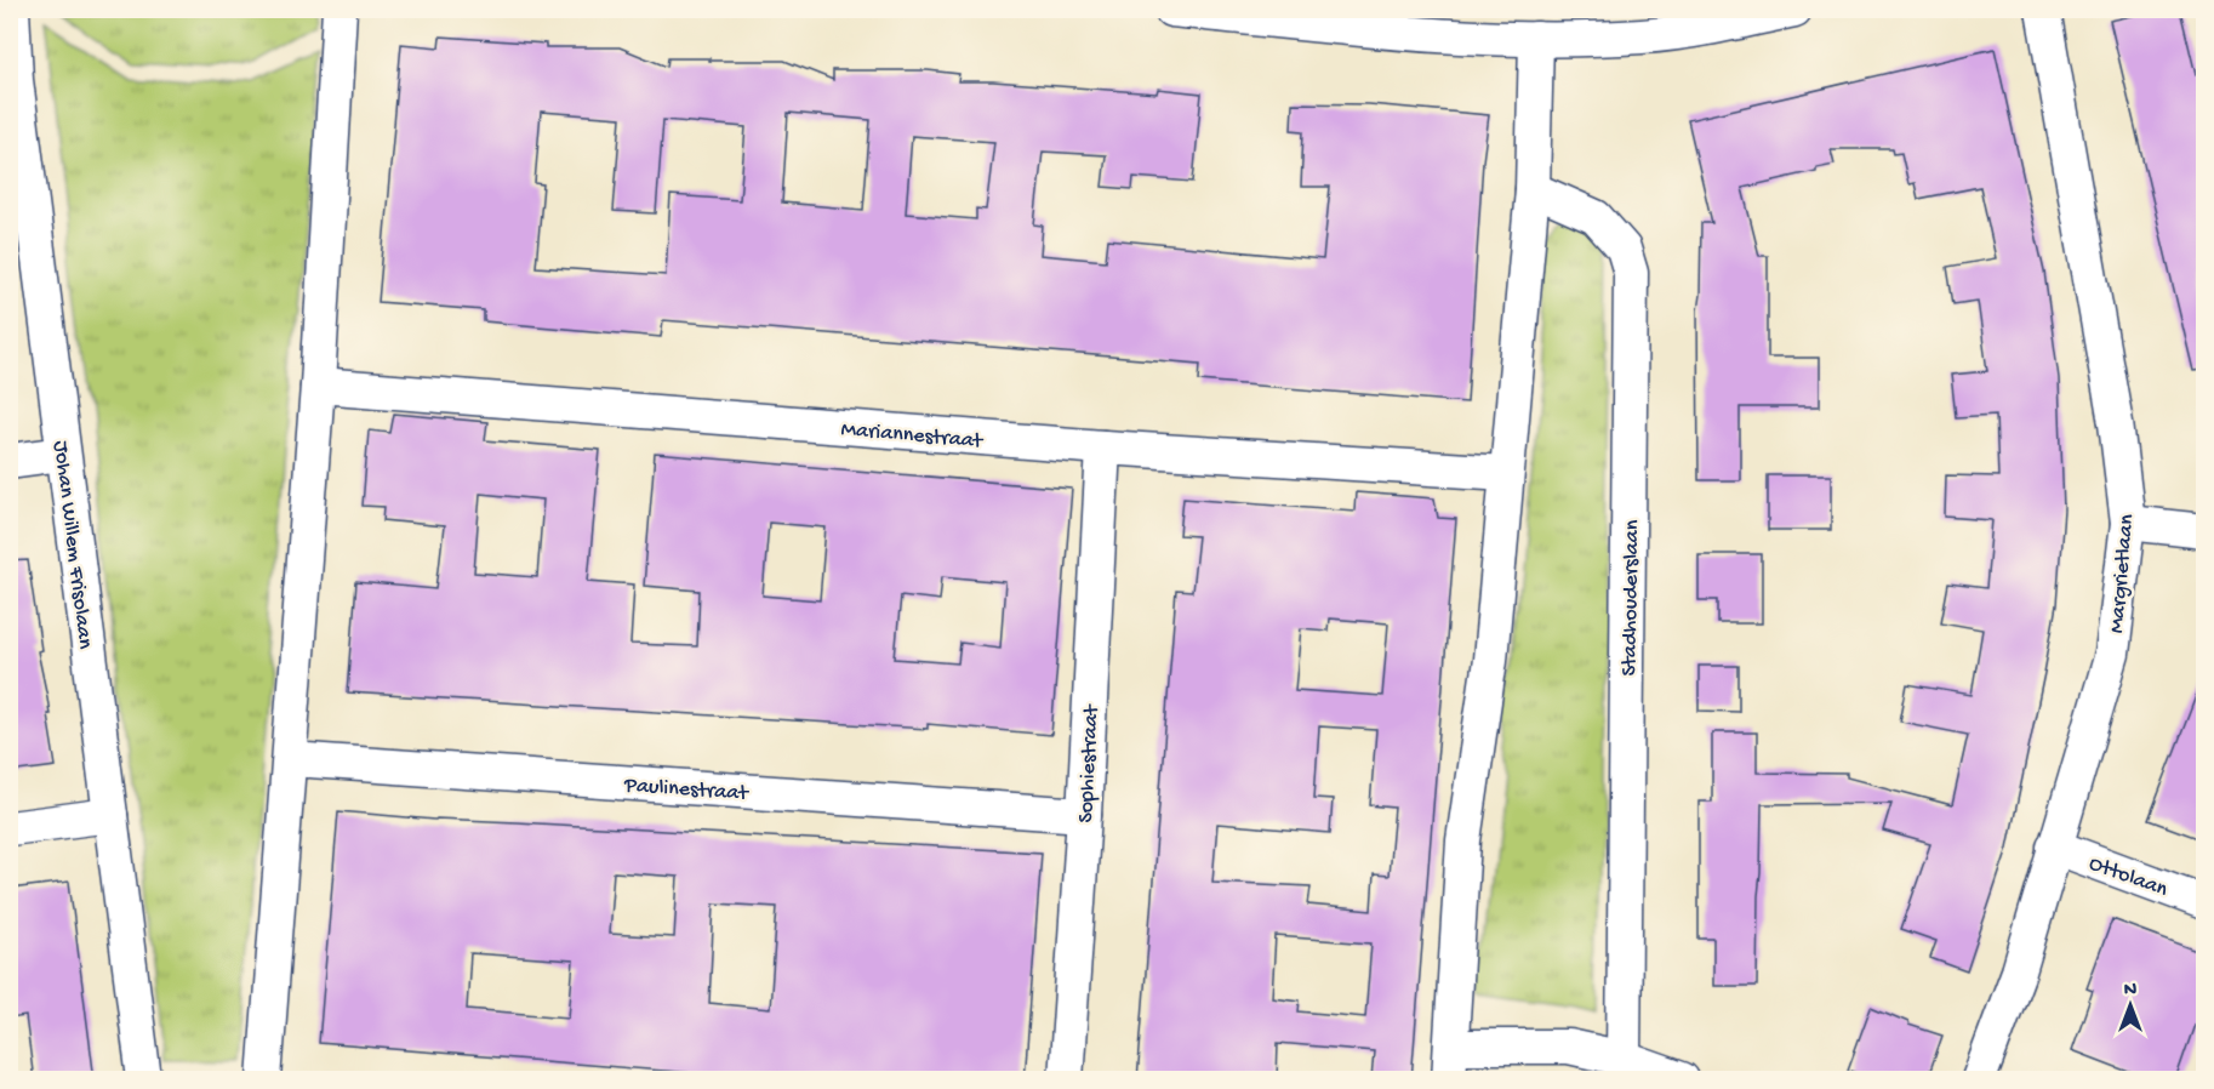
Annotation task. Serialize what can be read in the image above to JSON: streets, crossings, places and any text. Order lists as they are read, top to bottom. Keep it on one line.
{"streets":{"street":["Mariannestraat","Johan Willem Frisolaan","Margrietlaan","Stadhouderslaan","Sophiestraat","Paulinestraat","Ottolaan"]},"crossings":[["Mariannestraat","Sophiestraat"],["Margrietlaan","Ottolaan"],["Sophiestraat","Paulinestraat"]],"north":"top"}
